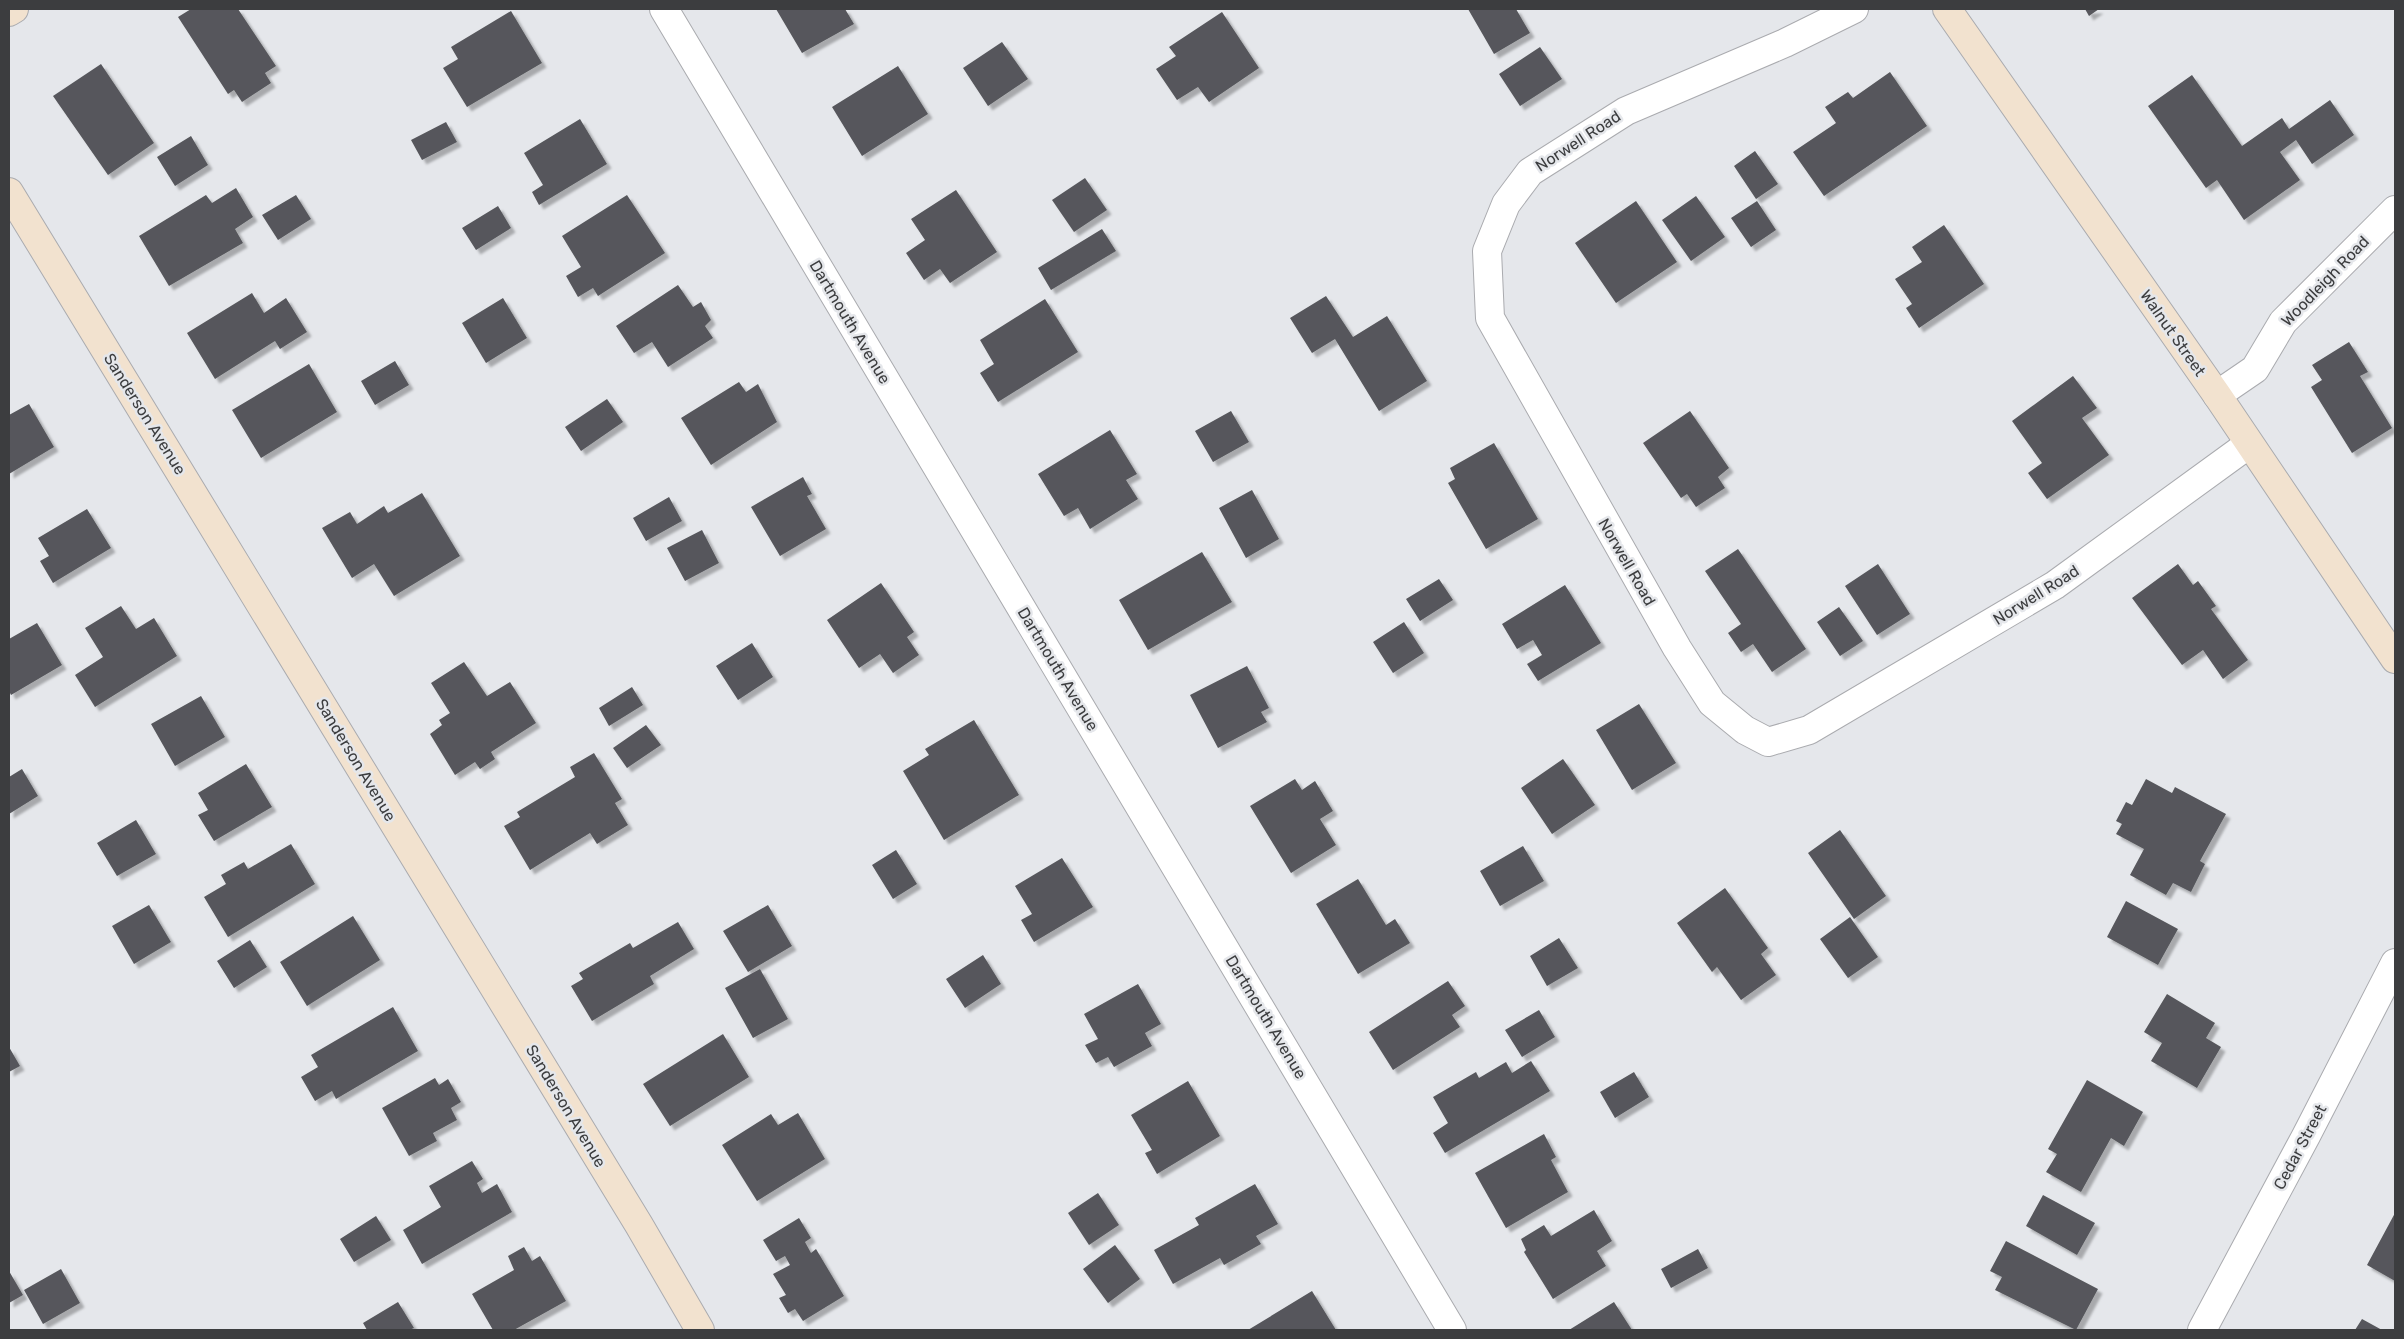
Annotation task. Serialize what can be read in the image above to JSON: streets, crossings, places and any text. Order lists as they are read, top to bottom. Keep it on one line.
{"streets":{"street":["Norwell Road","Woodleigh Road","Dartmouth Avenue","Walnut Street","Sanderson Avenue","Cedar Street"]},"crossings":[["Norwell Road","Walnut Street"],["Woodleigh Road","Walnut Street"]]}
